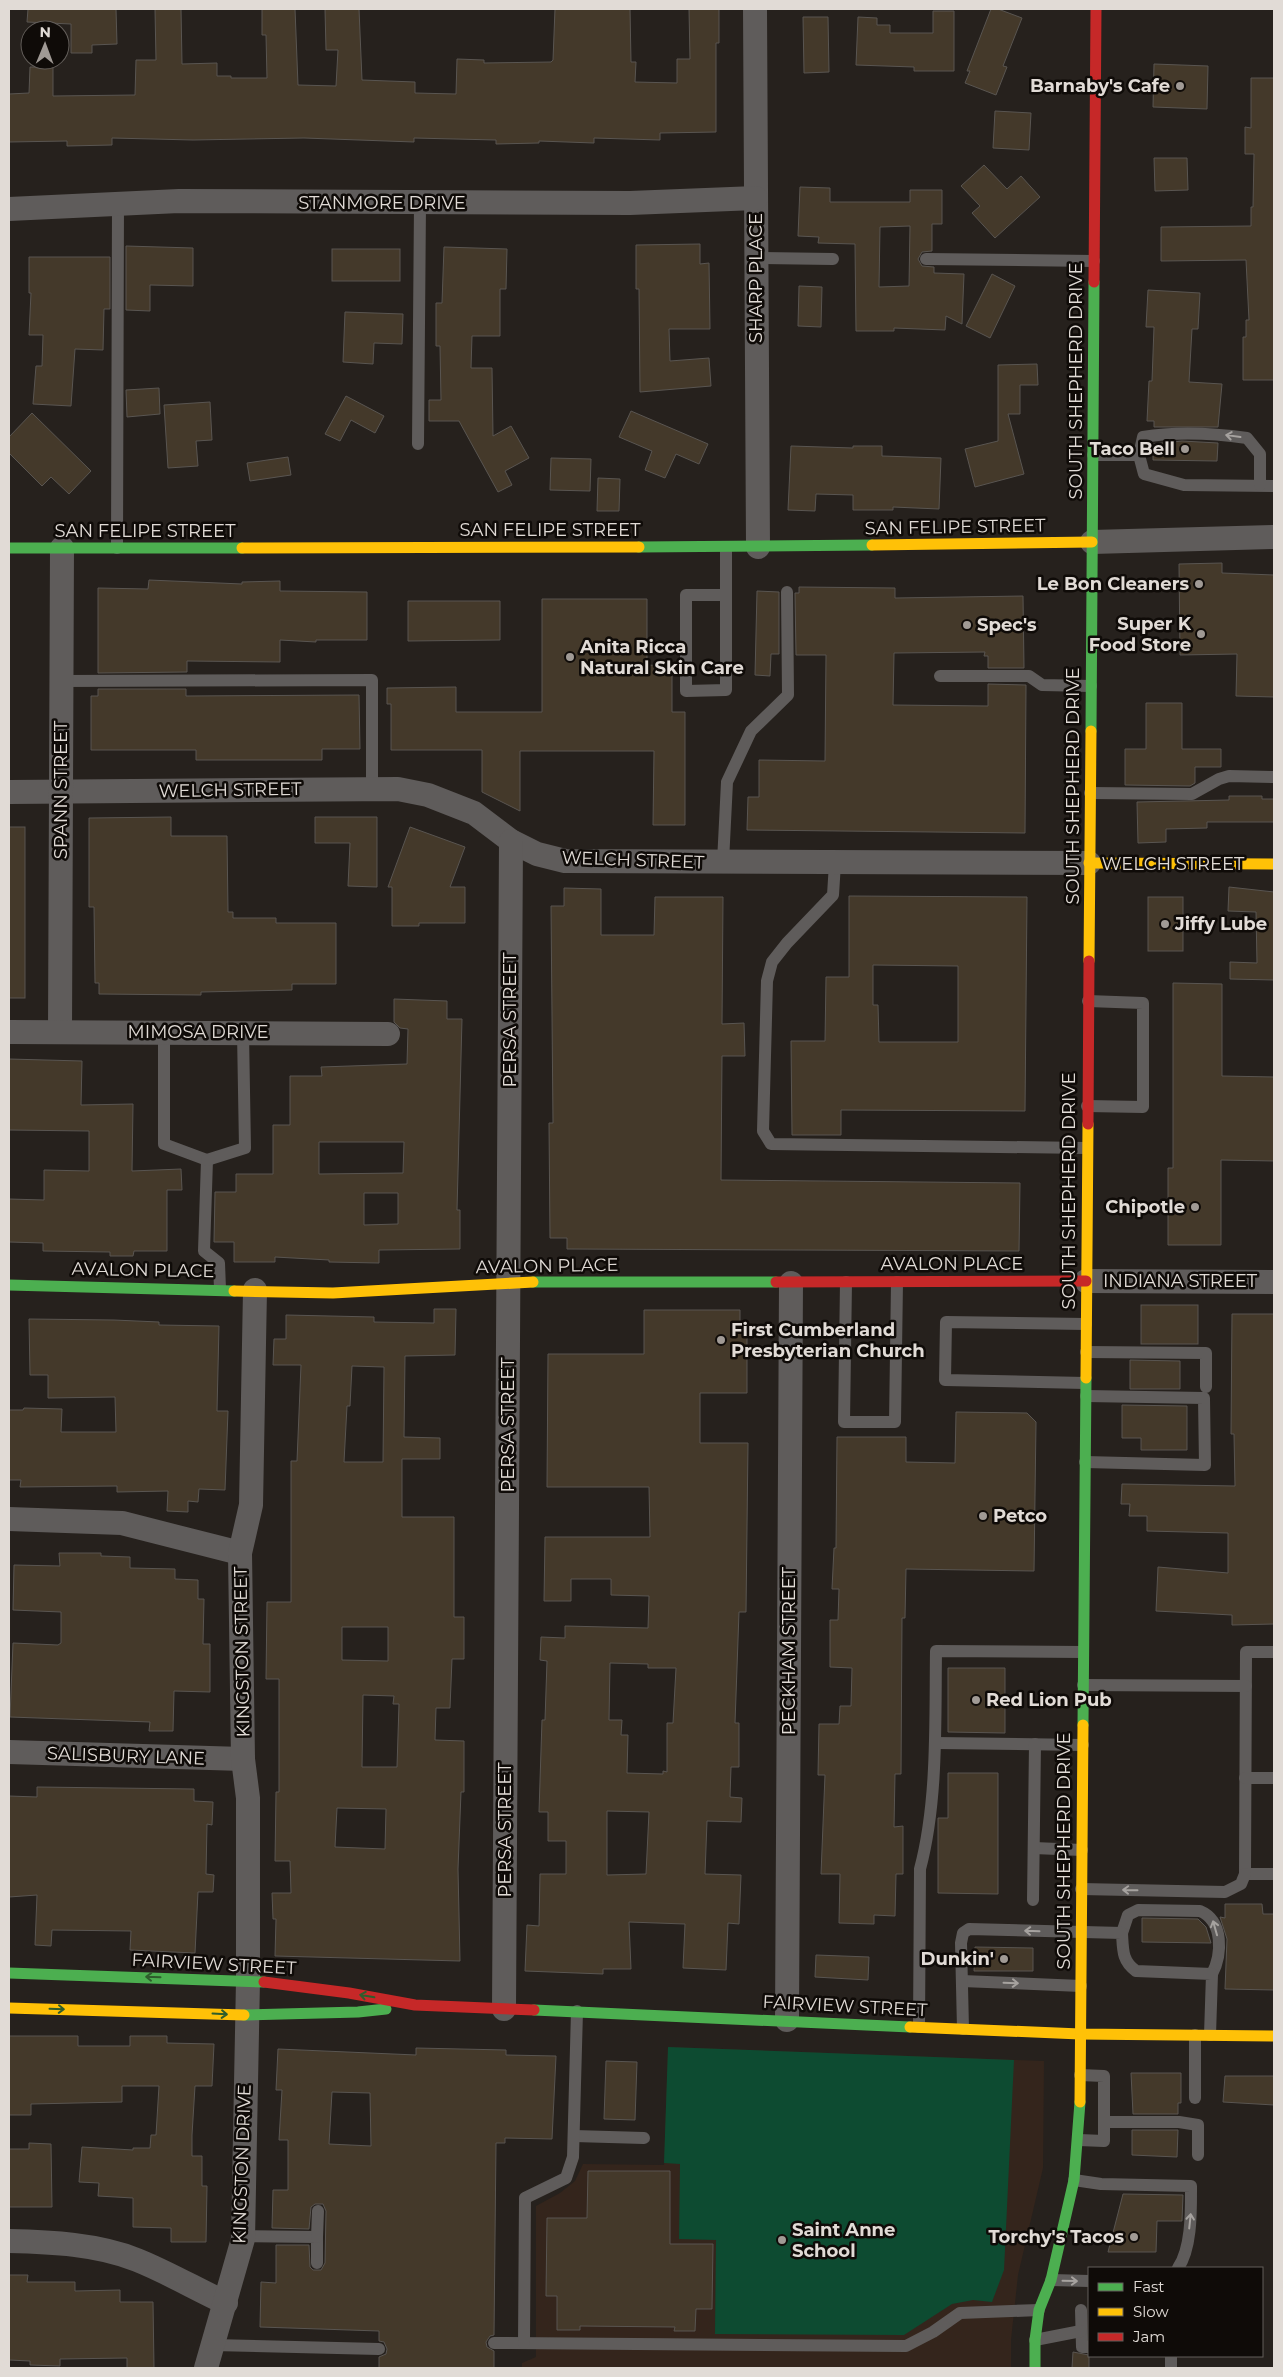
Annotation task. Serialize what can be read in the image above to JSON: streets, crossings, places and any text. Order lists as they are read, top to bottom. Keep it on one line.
{"streets":{"street":["STANMORE DRIVE","SHARP PLACE","SOUTH SHEPHERD DRIVE","SAN FELIPE STREET","SPANN STREET","WELCH STREET","PERSA STREET","MIMOSA DRIVE","AVALON PLACE","INDIANA STREET","PECKHAM STREET","KINGSTON STREET","SALISBURY LANE","FAIRVIEW STREET","KINGSTON DRIVE"]},"crossings":[["STANMORE DRIVE","SHARP PLACE"],["SHARP PLACE","SAN FELIPE STREET"],["SOUTH SHEPHERD DRIVE","SAN FELIPE STREET"],["SOUTH SHEPHERD DRIVE","WELCH STREET"],["SOUTH SHEPHERD DRIVE","AVALON PLACE"],["SOUTH SHEPHERD DRIVE","INDIANA STREET"],["SOUTH SHEPHERD DRIVE","FAIRVIEW STREET"],["SAN FELIPE STREET","SPANN STREET"],["SPANN STREET","WELCH STREET"],["SPANN STREET","MIMOSA DRIVE"],["WELCH STREET","PERSA STREET"],["PERSA STREET","AVALON PLACE"],["PERSA STREET","FAIRVIEW STREET"],["AVALON PLACE","INDIANA STREET"],["AVALON PLACE","PECKHAM STREET"],["AVALON PLACE","KINGSTON STREET"],["PECKHAM STREET","FAIRVIEW STREET"],["KINGSTON STREET","SALISBURY LANE"],["KINGSTON STREET","FAIRVIEW STREET"],["KINGSTON STREET","KINGSTON DRIVE"],["FAIRVIEW STREET","KINGSTON DRIVE"]],"places":["Barnaby's Cafe","Taco Bell","Le Bon Cleaners","Spec's","Super K Food Store","Anita Ricca Natural Skin Care","Jiffy Lube","Chipotle","First Cumberland Presbyterian Church","Petco","Red Lion Pub","Dunkin'","Torchy's Tacos","Saint Anne School"],"legend":["Fast","Slow","Jam"],"north":"top"}
